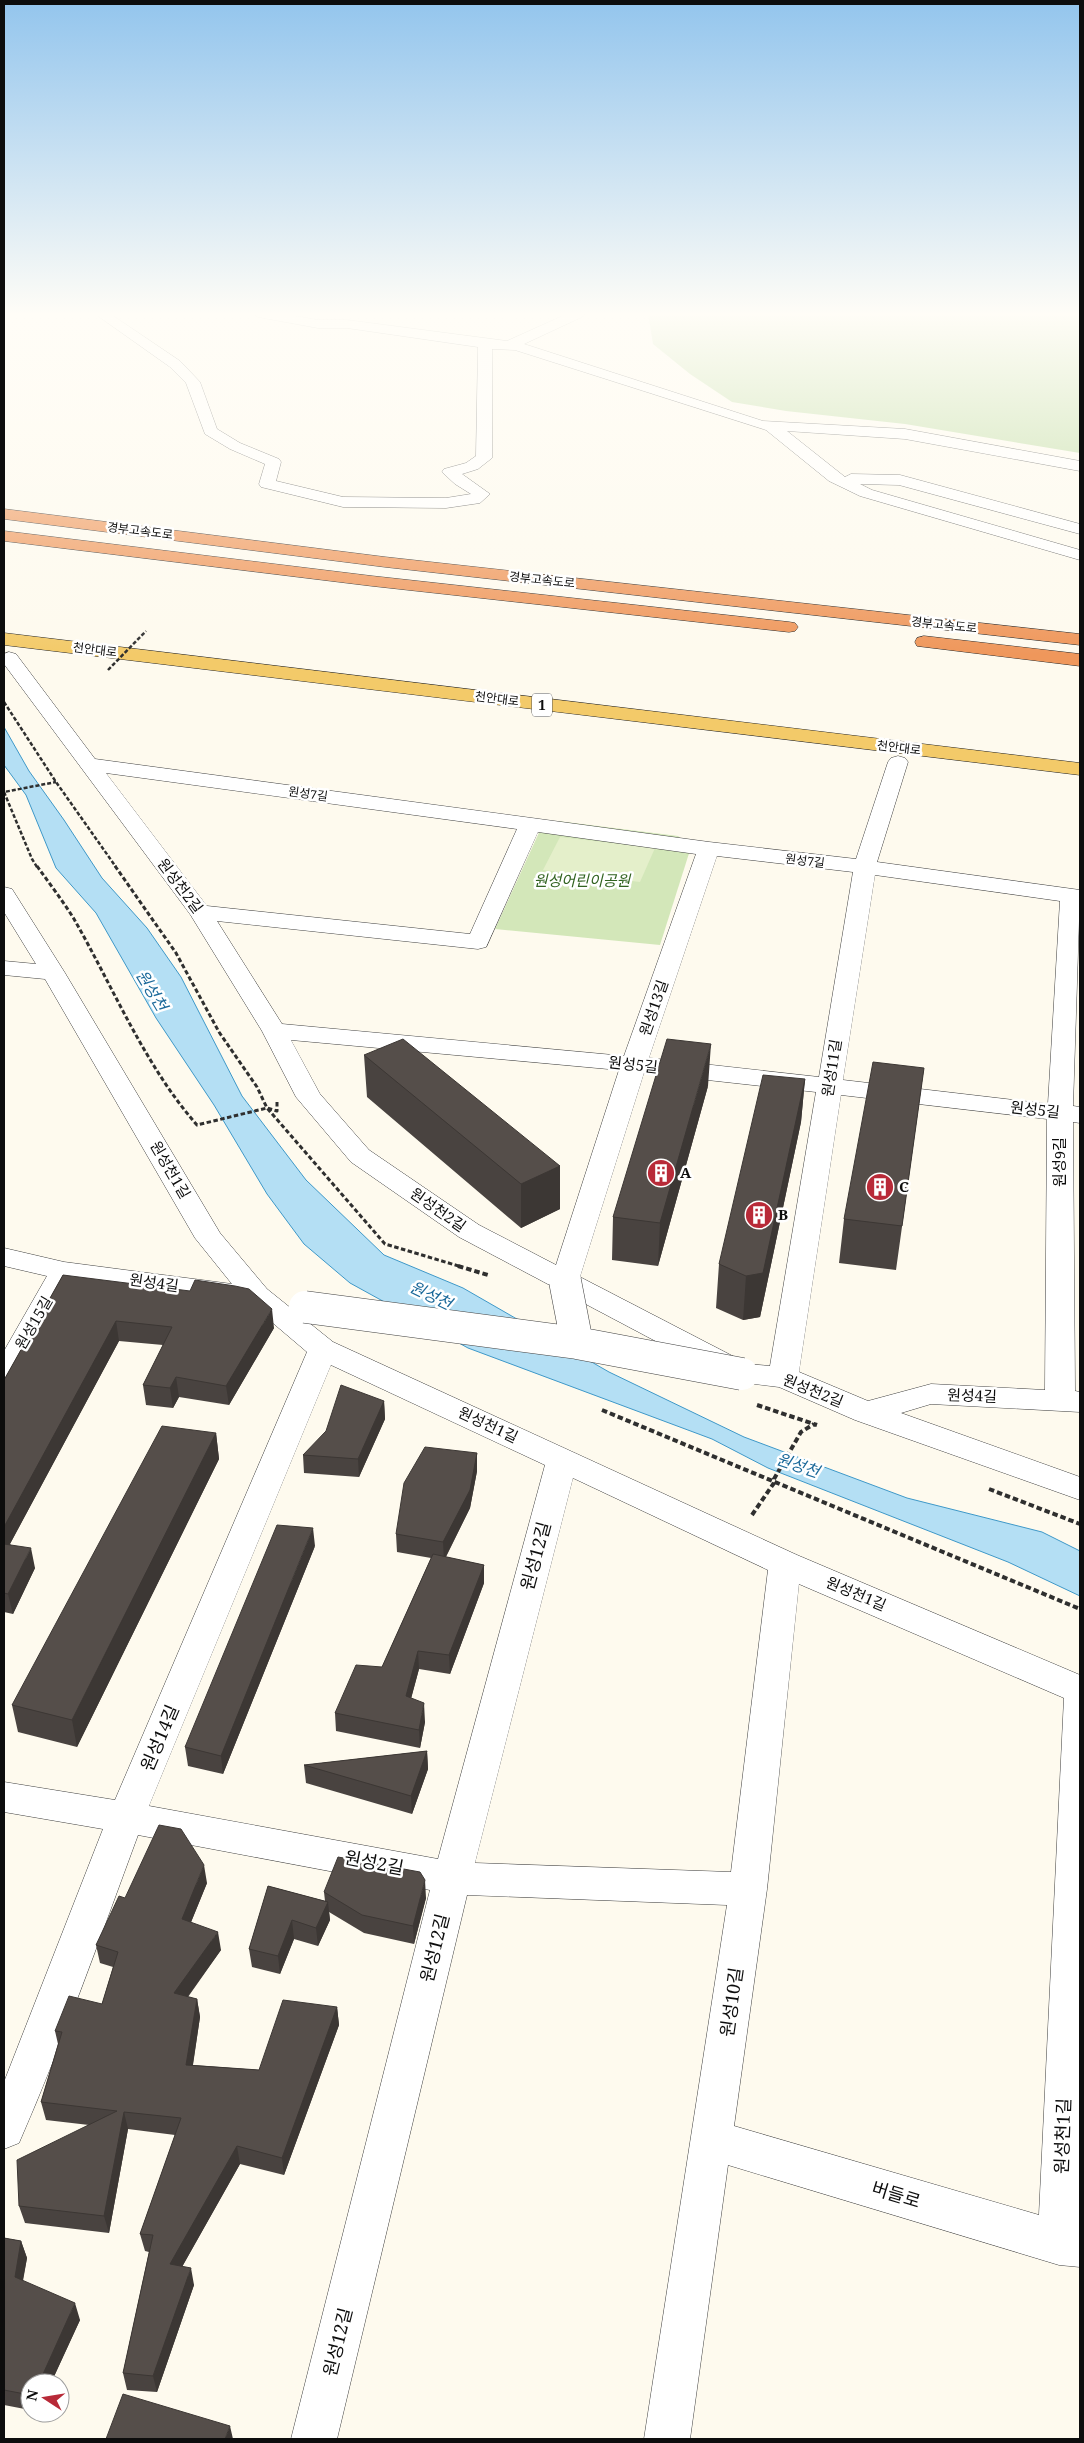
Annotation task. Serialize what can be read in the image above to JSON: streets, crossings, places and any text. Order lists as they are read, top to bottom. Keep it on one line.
{"streets":{"highway":["경부고속도로"],"main road":["천안대로","1"],"street":["원성7길","원성천2길","원성13길","원성5길","원성11길","원성9길","원성천1길","원성4길","원성15길","원성12길","원성14길","원성2길","원성10길","버들로"]},"crossings":[["천안대로","원성천2길"],["천안대로","원성11길"],["원성7길","원성천2길"],["원성7길","원성13길"],["원성7길","원성11길"],["원성7길","원성9길"],["원성천2길","원성13길"],["원성천2길","원성5길"],["원성천2길","원성11길"],["원성천2길","원성4길"],["원성13길","원성5길"],["원성5길","원성11길"],["원성5길","원성9길"],["원성9길","원성4길"],["원성천1길","원성4길"],["원성천1길","원성12길"],["원성천1길","원성14길"],["원성천1길","원성10길"],["원성천1길","버들로"],["원성4길","원성15길"],["원성12길","원성2길"],["원성14길","원성2길"],["원성2길","원성10길"],["원성10길","버들로"]],"water":["원성천"],"parks":["원성어린이공원"],"places":{"building":["A","C","B"]},"north":"left"}
